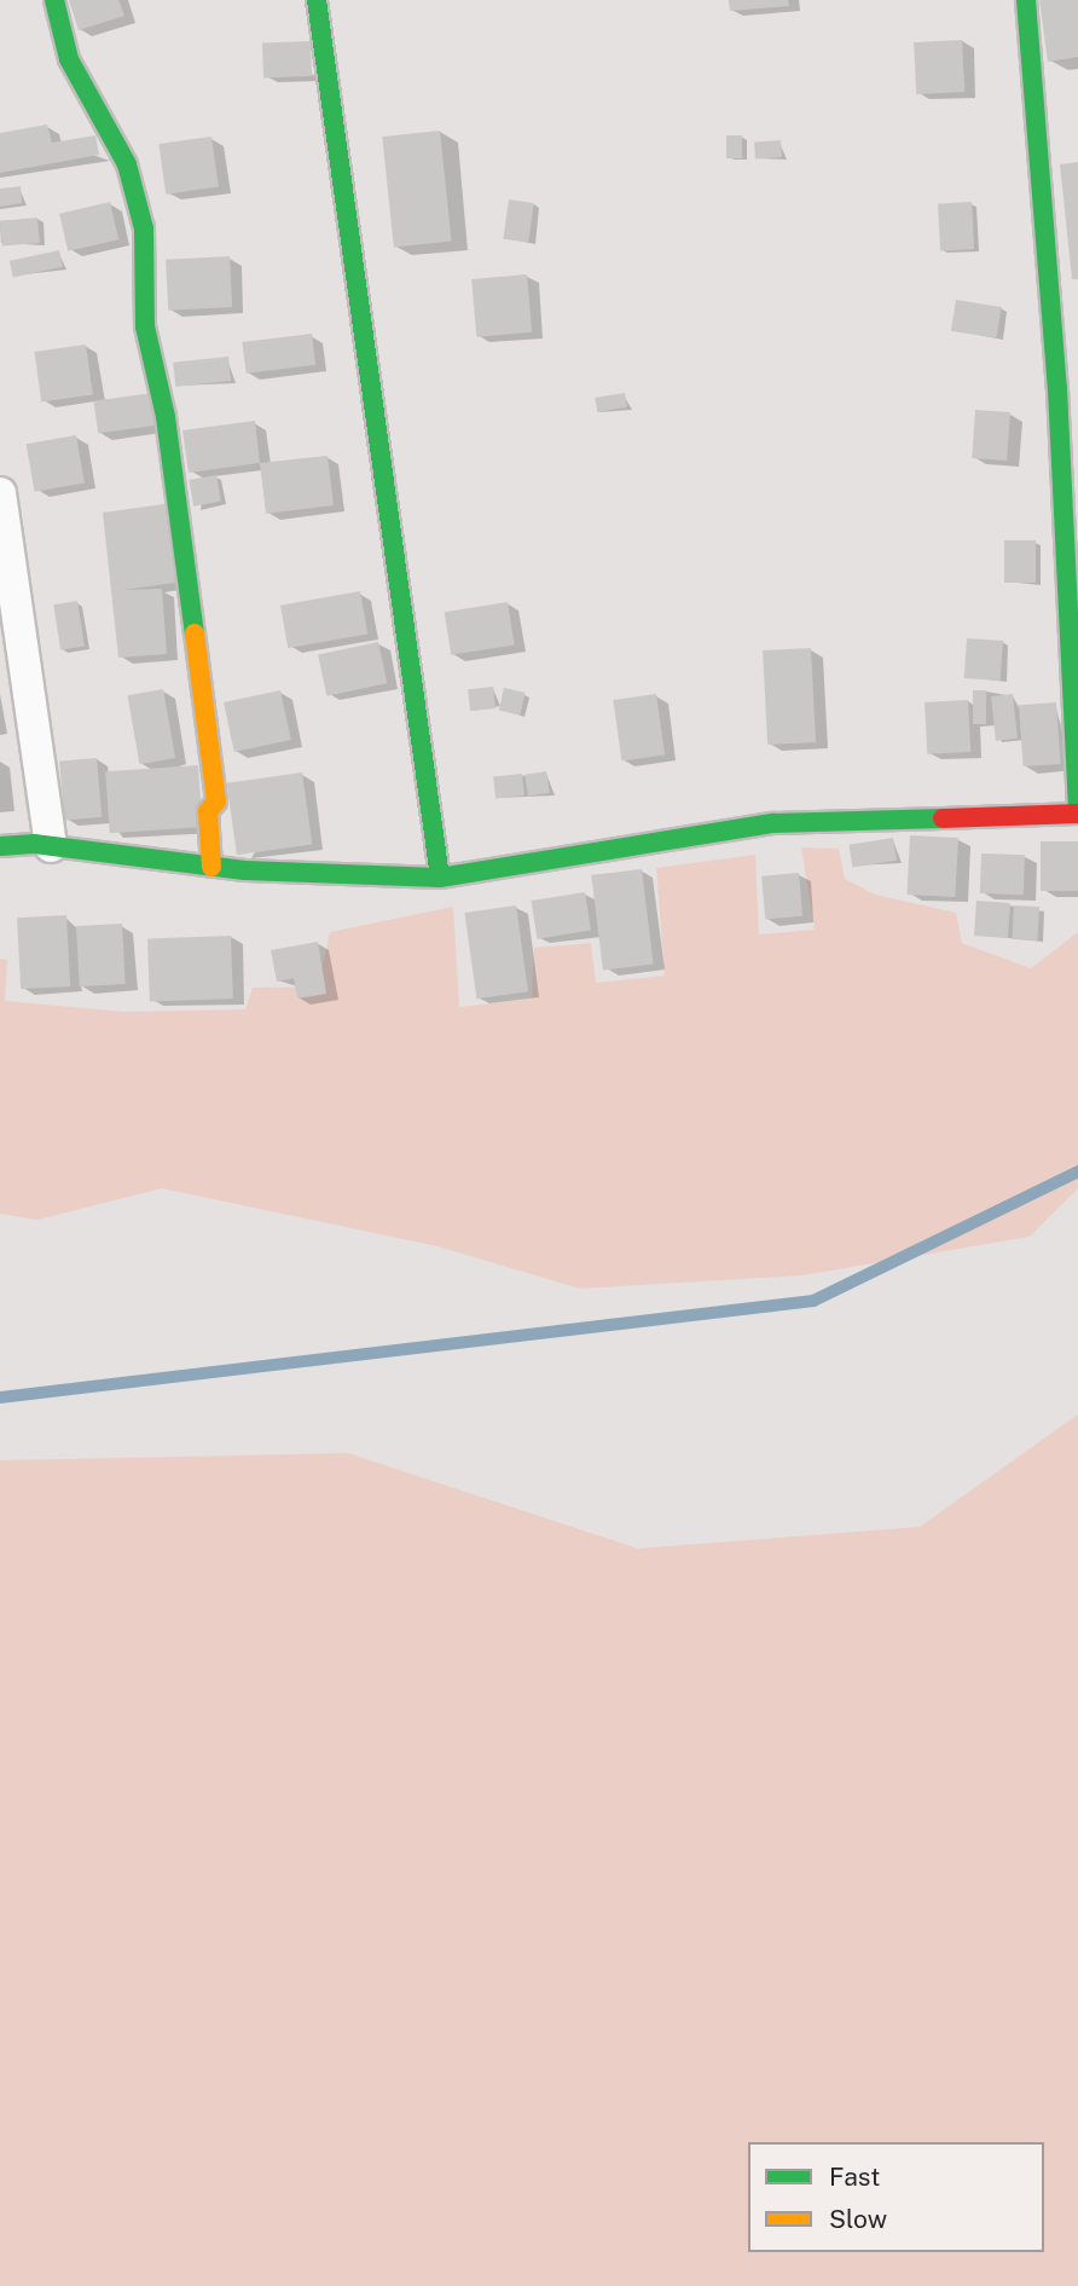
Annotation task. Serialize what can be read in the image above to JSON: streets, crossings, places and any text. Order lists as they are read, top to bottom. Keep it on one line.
{"legend":["Fast","Slow"]}
